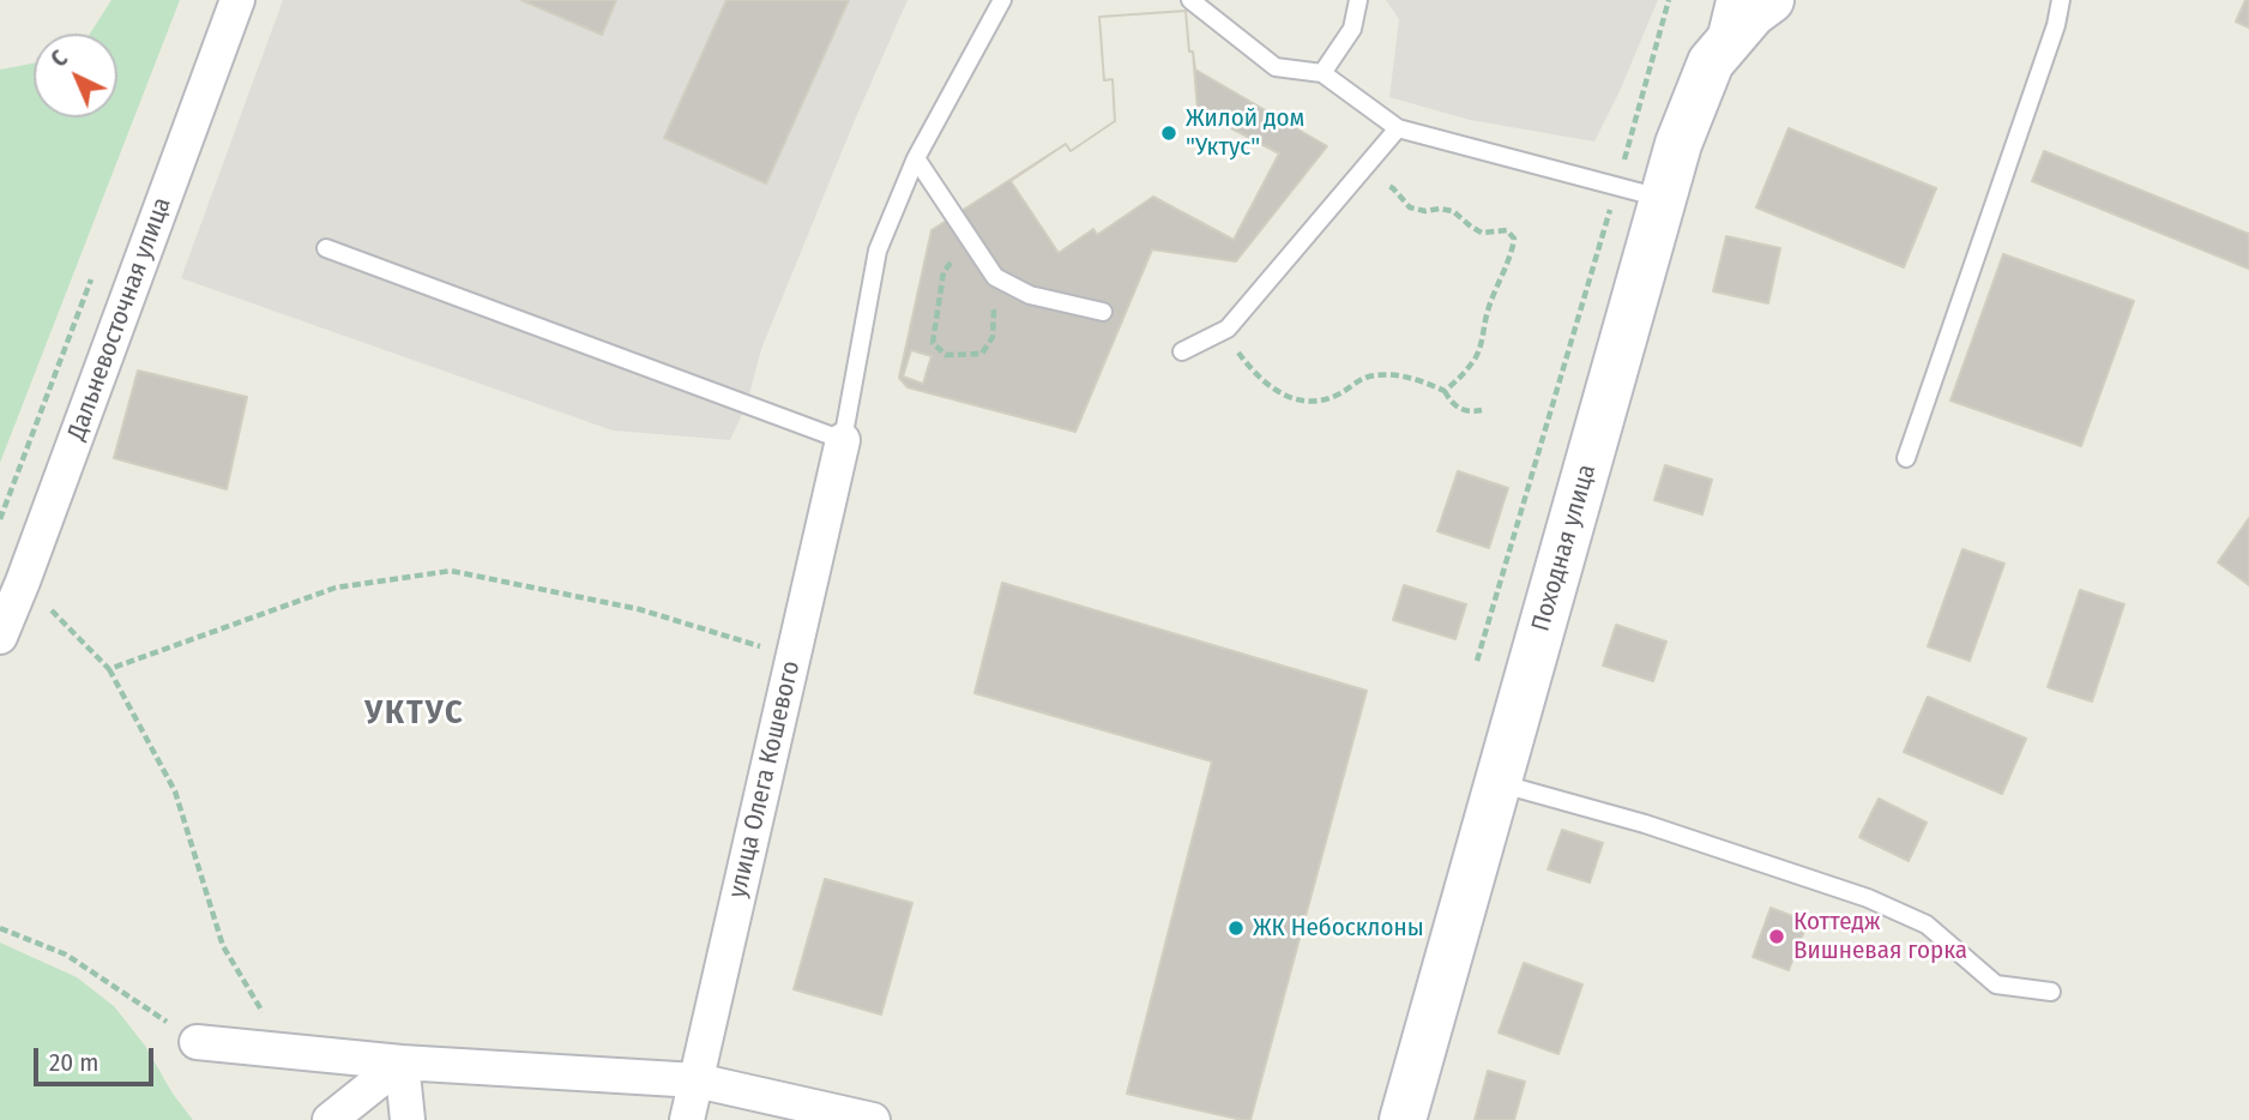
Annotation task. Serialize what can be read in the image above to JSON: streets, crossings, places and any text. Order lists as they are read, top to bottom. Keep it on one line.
{"streets":{"main road":["Походная улица"],"street":["Дальневосточная улица","улица Олега Кошевого"]},"districts":["УКТУС"],"places":["Жилой дом \"Уктус\"","ЖК Небосклоны","Коттедж Вишневая горка"],"scale_bar":"20 m","north":"top left"}
